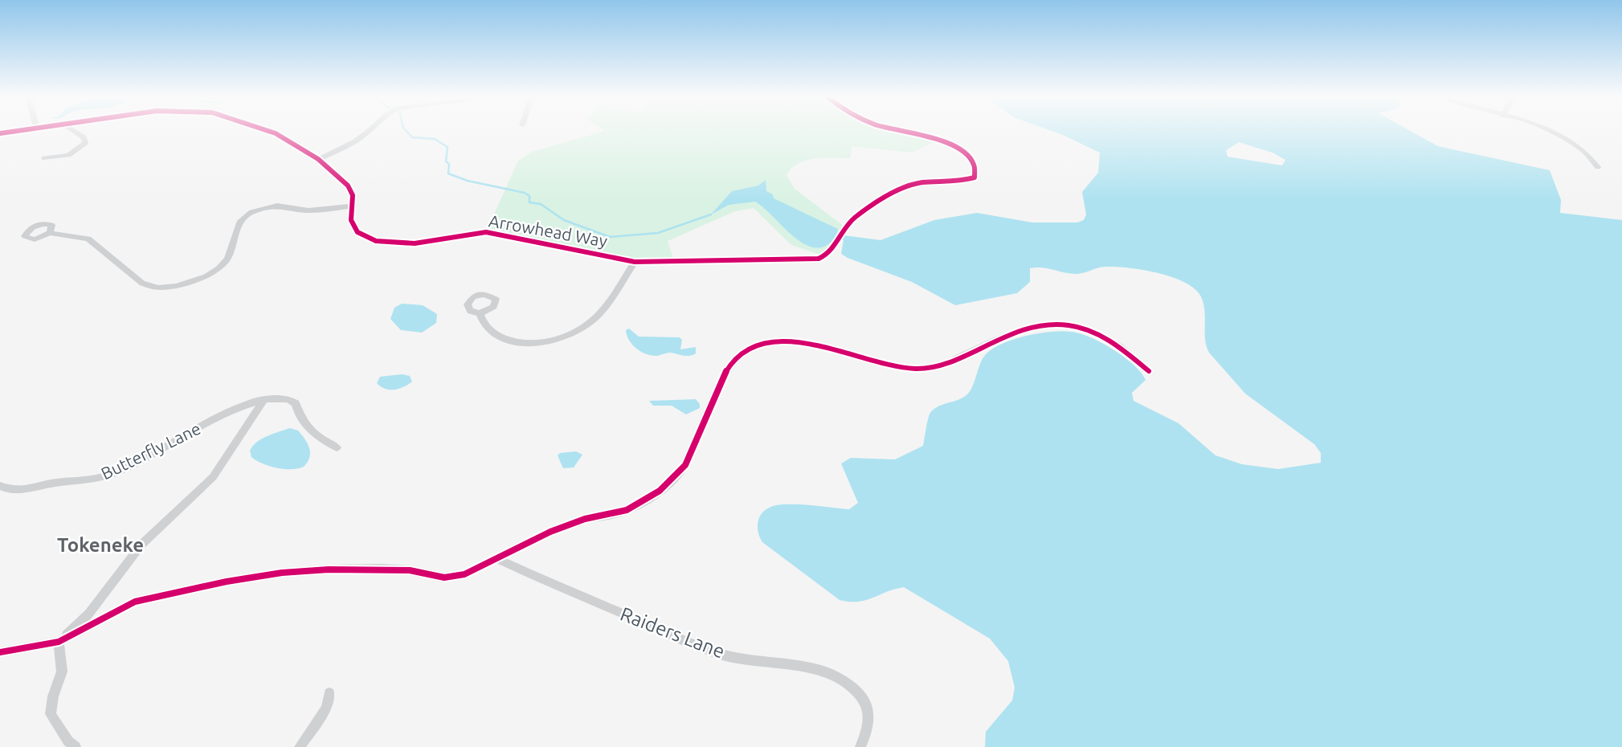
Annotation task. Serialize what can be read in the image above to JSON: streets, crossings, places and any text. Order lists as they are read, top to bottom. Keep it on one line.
{"streets":{"street":["Arrowhead Way","Butterfly Lane","Raiders Lane"]},"districts":["Tokeneke"]}
